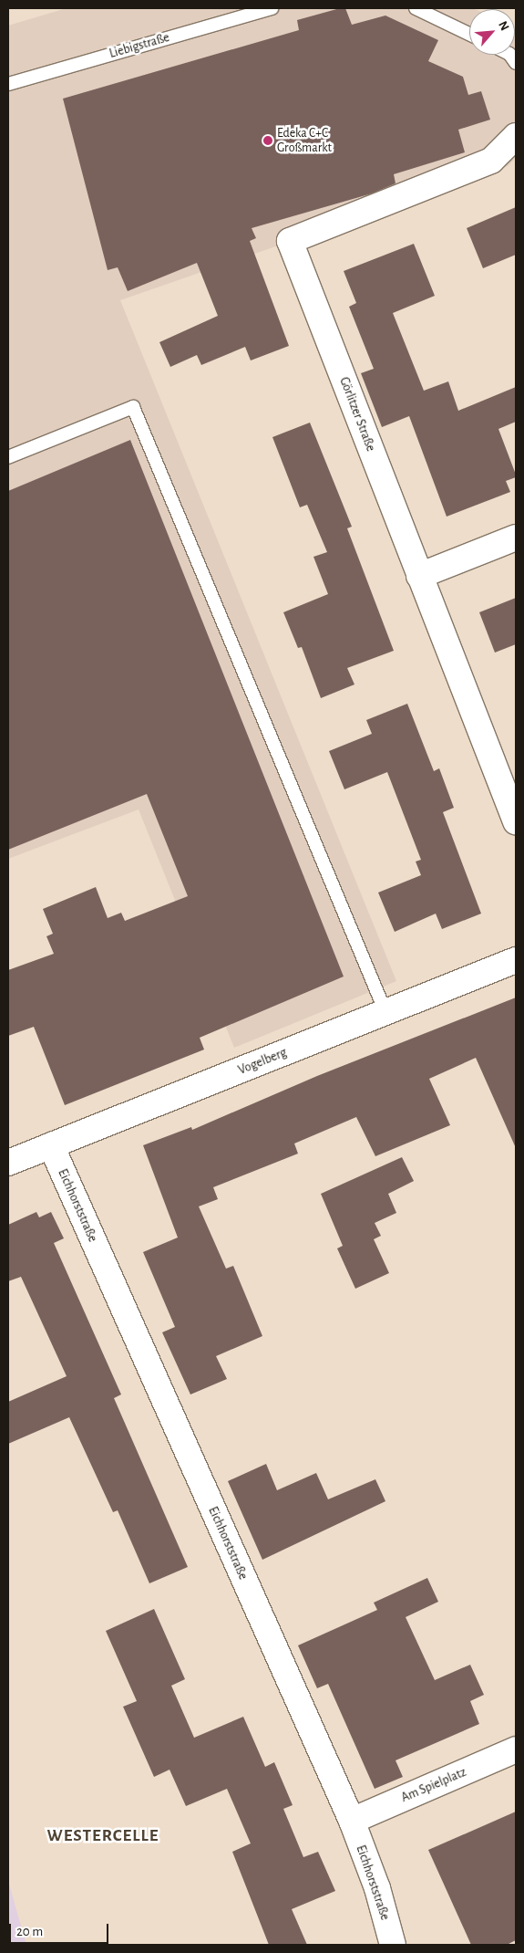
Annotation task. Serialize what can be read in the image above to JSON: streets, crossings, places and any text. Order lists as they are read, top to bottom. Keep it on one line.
{"streets":{"street":["Görlitzer Straße","Vogelberg","Eichhorststraße","Am Spielplatz"],"lane":["Liebigstraße"]},"crossings":[["Vogelberg","Eichhorststraße"],["Eichhorststraße","Am Spielplatz"]],"districts":["WESTERCELLE"],"places":["Edeka C+C Großmarkt"],"scale_bar":"20 m","north":"top right"}
